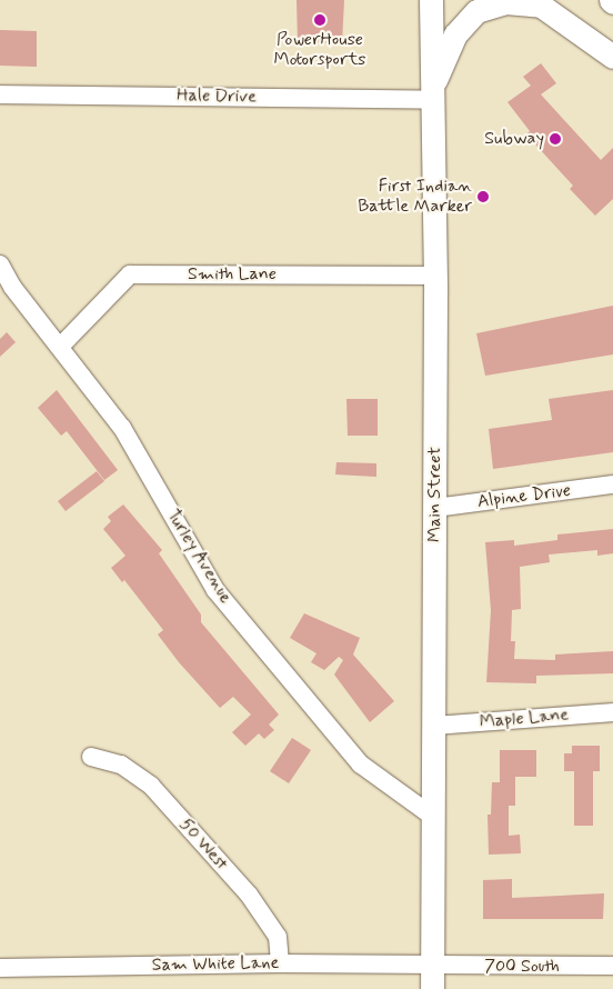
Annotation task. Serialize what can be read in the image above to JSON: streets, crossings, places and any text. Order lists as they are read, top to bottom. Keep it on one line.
{"streets":{"main road":["Main Street"],"street":["Hale Drive","Smith Lane","Alpine Drive","Turley Avenue","Maple Lane","50 West","Sam White Lane","700 South"]},"crossings":[["Hale Drive","Main Street"],["Smith Lane","Main Street"],["Smith Lane","Turley Avenue"],["Main Street","Alpine Drive"],["Main Street","Turley Avenue"],["Main Street","Maple Lane"],["Main Street","Sam White Lane"],["Main Street","700 South"],["50 West","Sam White Lane"],["Sam White Lane","700 South"]],"places":["PowerHouse Motorsports","Subway","First Indian Battle Marker"]}
